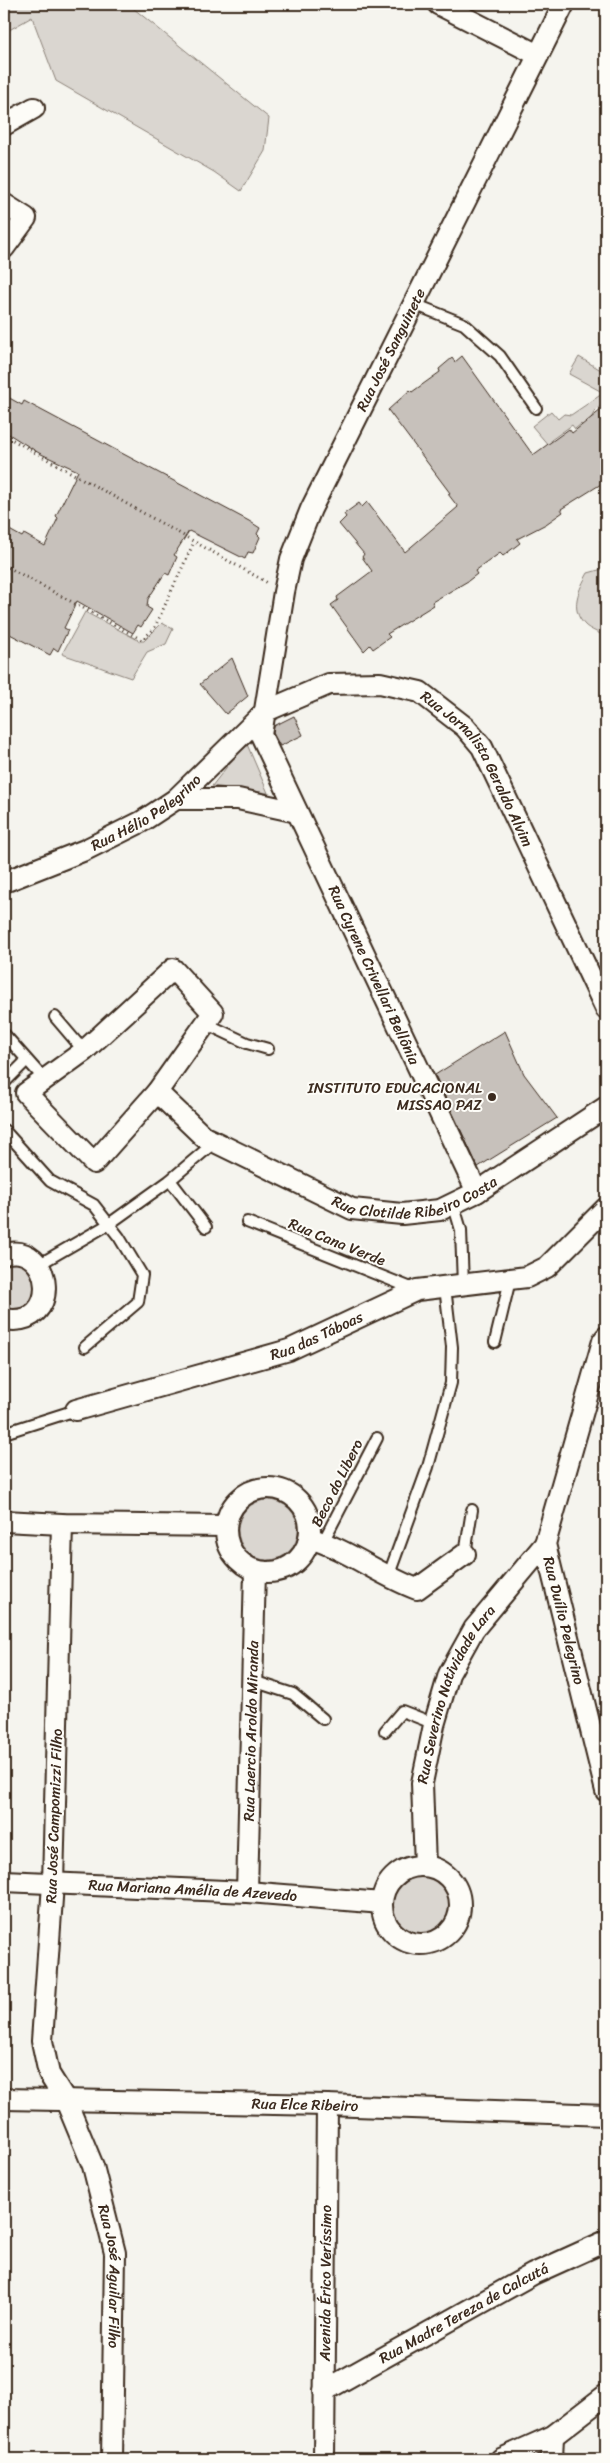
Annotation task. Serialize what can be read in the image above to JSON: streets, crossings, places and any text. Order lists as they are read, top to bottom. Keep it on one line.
{"streets":{"street":["Rua José Sanguinete","Rua Jornalista Geraldo Alvim","Rua Hélio Pelegrino","Rua Cyrene Crivellari Bellônia","Rua Clotilde Ribeiro Costa","Rua das Táboas","Rua Duílio Pelegrino","Rua Severino Natividade Lara","Rua Laercio Aroldo Miranda","Rua José Campomizzi Filho","Rua Mariana Amélia de Azevedo","Rua Elce Ribeiro","Rua José Aguilar Filho","Avenida Érico Veríssimo","Rua Madre Tereza de Calcutá"],"lane":["Rua Cana Verde","Beco do Libero"]},"crossings":[["Rua José Sanguinete","Rua Jornalista Geraldo Alvim"],["Rua José Sanguinete","Rua Hélio Pelegrino"],["Rua José Sanguinete","Rua Cyrene Crivellari Bellônia"],["Rua Jornalista Geraldo Alvim","Rua Hélio Pelegrino"],["Rua Jornalista Geraldo Alvim","Rua Cyrene Crivellari Bellônia"],["Rua Hélio Pelegrino","Rua Cyrene Crivellari Bellônia"],["Rua Cyrene Crivellari Bellônia","Rua Clotilde Ribeiro Costa"],["Rua Cana Verde","Rua das Táboas"],["Beco do Libero","Rua Laercio Aroldo Miranda"],["Rua Duílio Pelegrino","Rua Severino Natividade Lara"],["Rua Severino Natividade Lara","Rua Mariana Amélia de Azevedo"],["Rua Laercio Aroldo Miranda","Rua Mariana Amélia de Azevedo"],["Rua José Campomizzi Filho","Rua Mariana Amélia de Azevedo"],["Rua José Campomizzi Filho","Rua Elce Ribeiro"],["Rua José Campomizzi Filho","Rua José Aguilar Filho"],["Rua Elce Ribeiro","Rua José Aguilar Filho"],["Rua Elce Ribeiro","Avenida Érico Veríssimo"],["Avenida Érico Veríssimo","Rua Madre Tereza de Calcutá"]],"places":["INSTITUTO EDUCACIONAL MISSAO PAZ"]}
